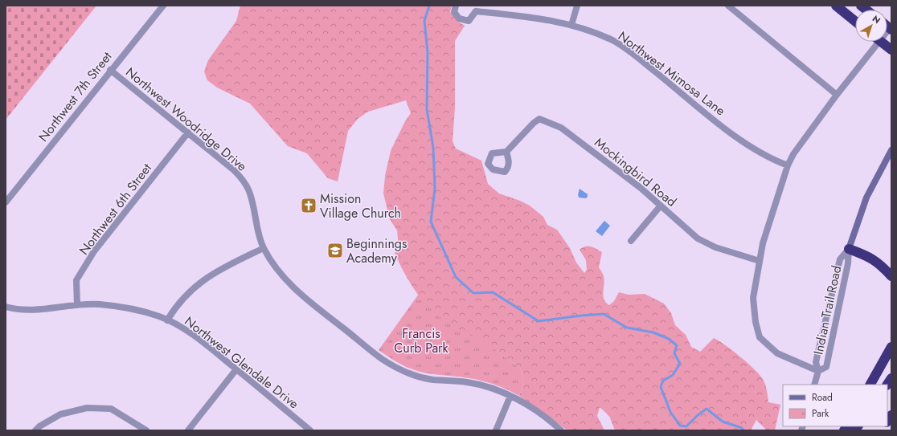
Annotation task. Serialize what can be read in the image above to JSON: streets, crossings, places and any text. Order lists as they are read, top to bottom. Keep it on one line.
{"streets":{"street":["Northwest Mimosa Lane","Northwest 7th Street","Northwest Woodridge Drive","Mockingbird Road","Northwest 6th Street","Indian Trail Road","Northwest Glendale Drive"]},"crossings":[["Northwest 7th Street","Northwest Woodridge Drive"],["Northwest Woodridge Drive","Northwest 6th Street"],["Northwest 6th Street","Northwest Glendale Drive"]],"parks":["Francis Curb Park"],"places":{"church":["Mission Village Church"],"school or university":["Beginnings Academy"]},"legend":["Road","Park"],"north":"top right"}
